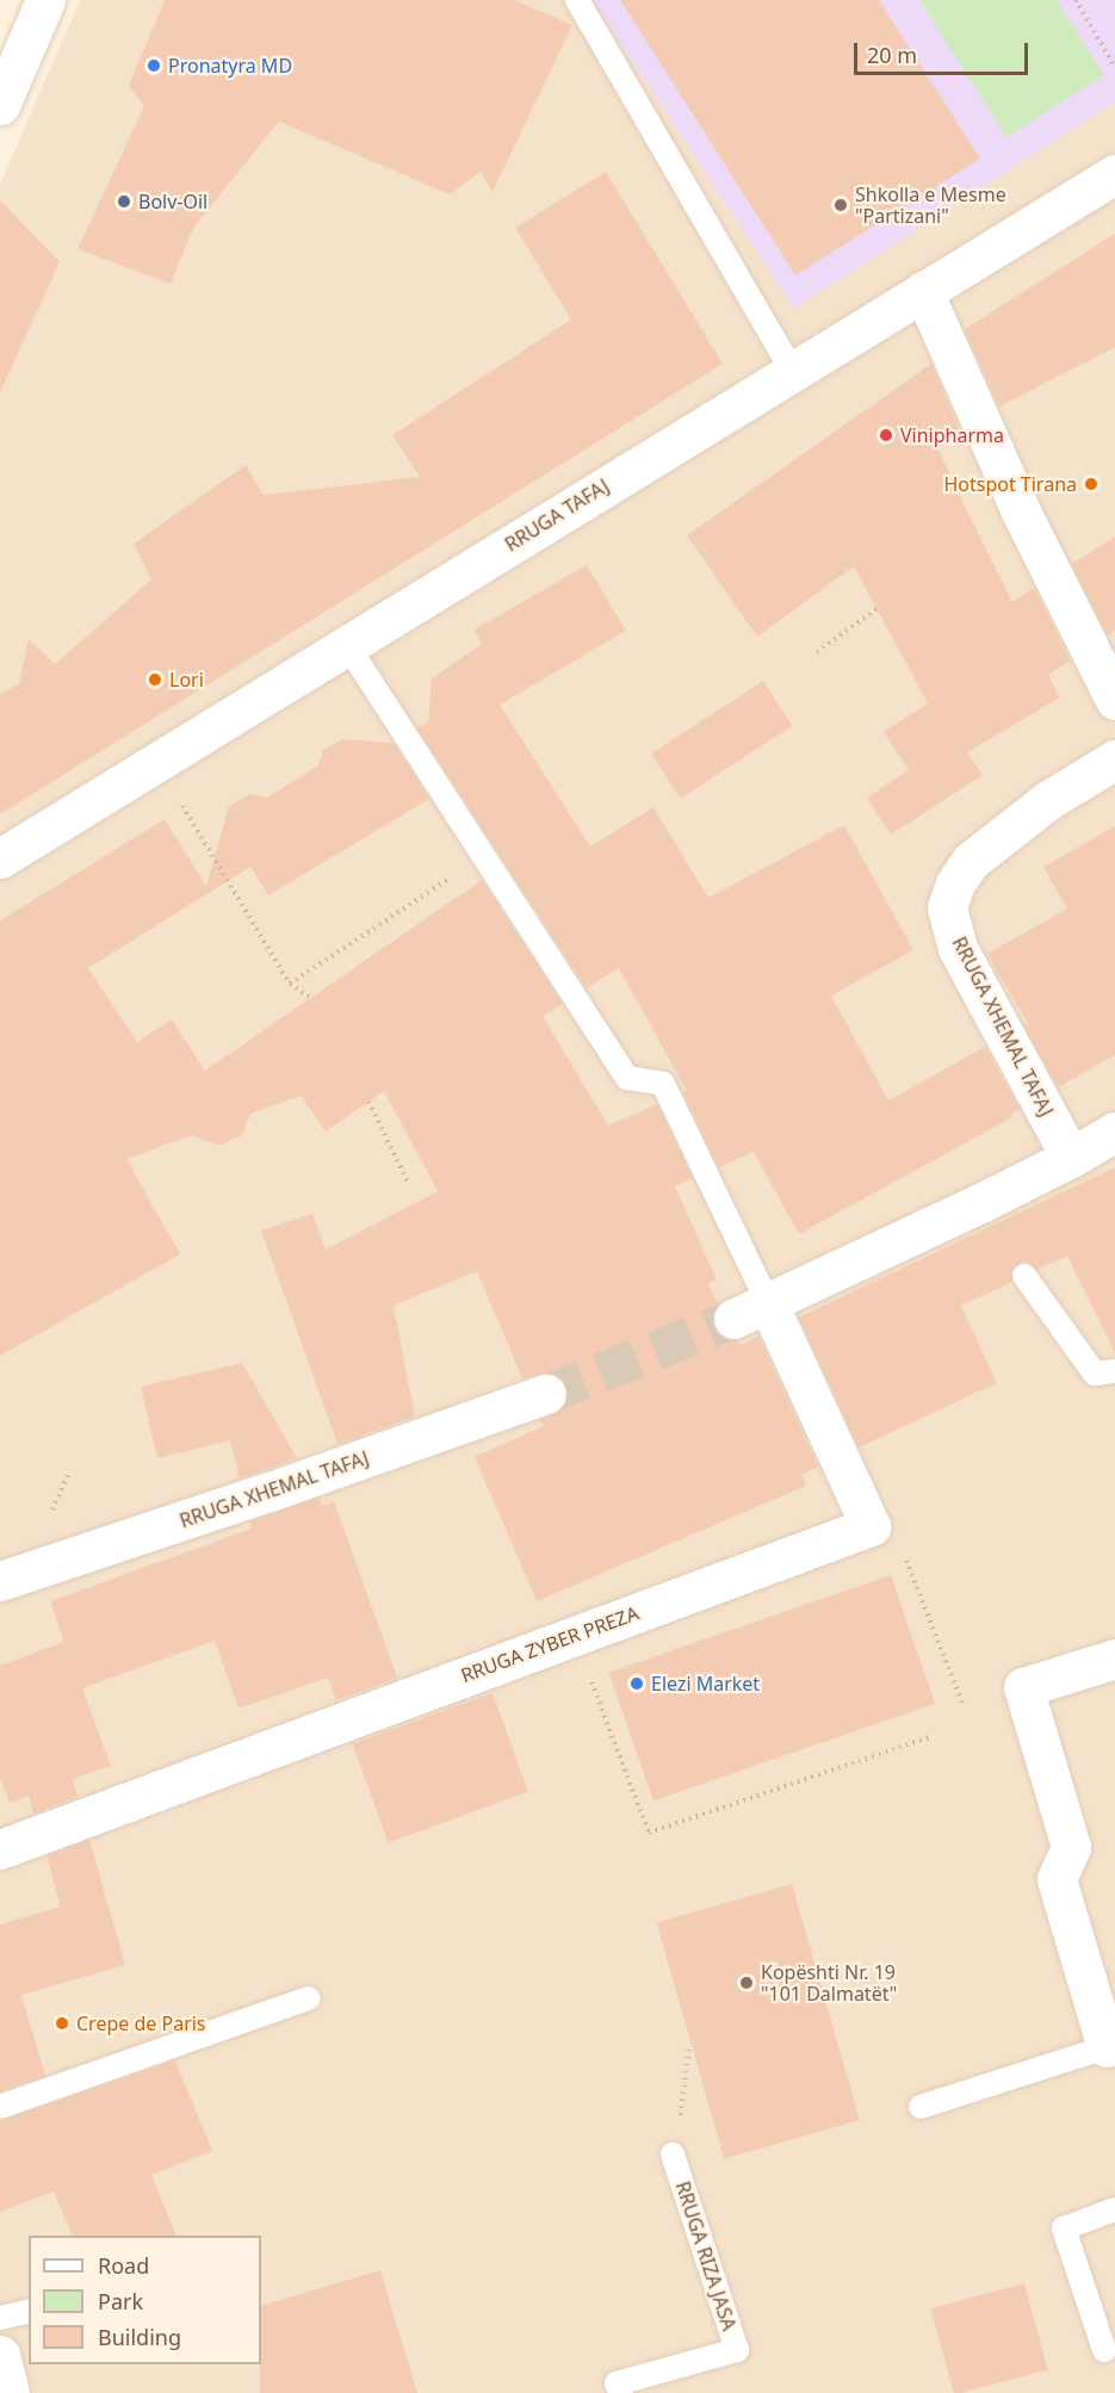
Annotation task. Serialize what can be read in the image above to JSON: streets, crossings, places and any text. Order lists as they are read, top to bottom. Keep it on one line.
{"streets":{"street":["RRUGA TAFAJ","RRUGA XHEMAL TAFAJ","RRUGA ZYBER PREZA"],"lane":["RRUGA RIZA JASA"]},"places":["Pronatyra MD","Bolv-Oil","Shkolla e Mesme \"Partizani\"","Vinipharma","Hotspot Tirana","Lori","Elezi Market","Kopështi Nr. 19 \"101 Dalmatët\"","Crepe de Paris"],"legend":["Road","Park","Building"],"scale_bar":"20 m"}
